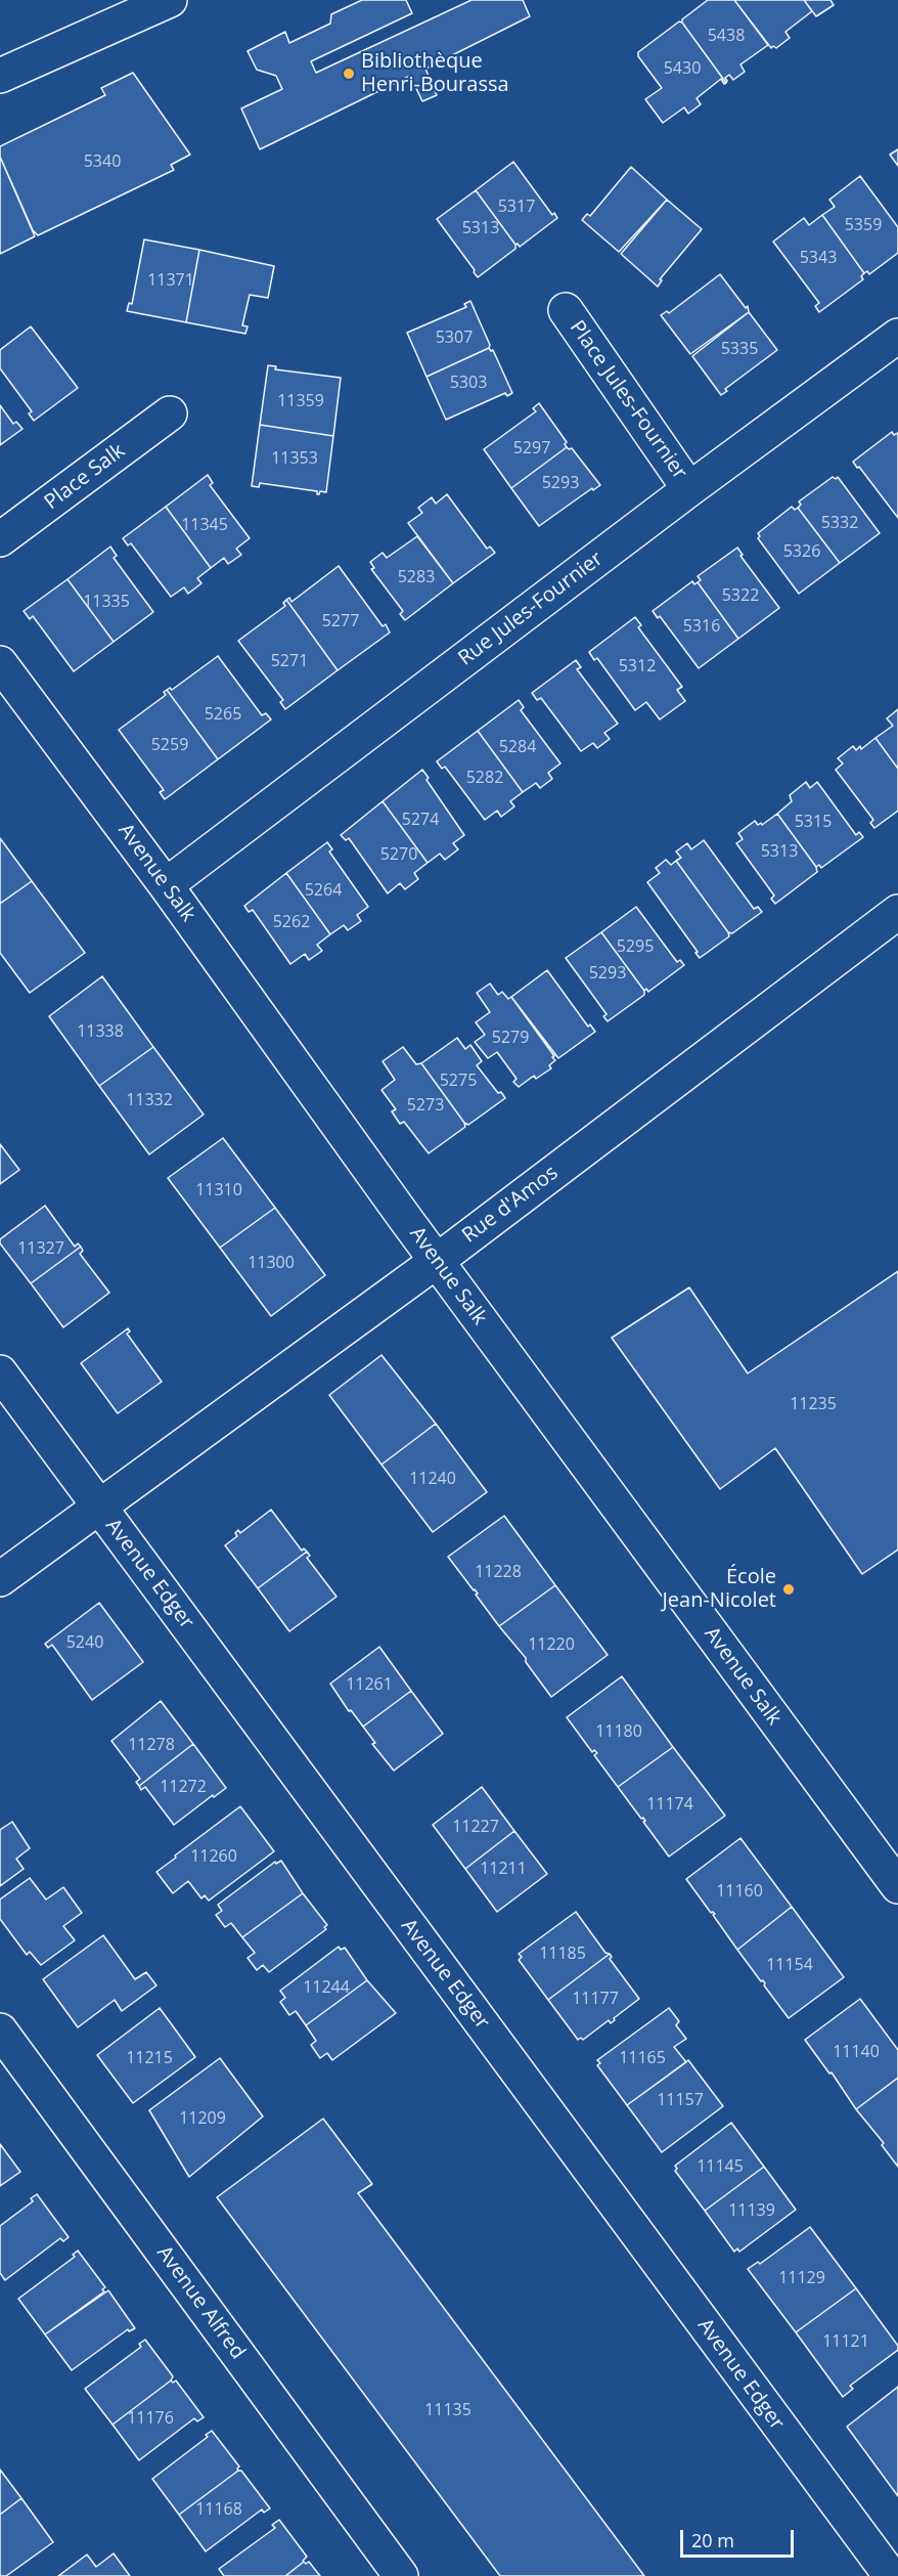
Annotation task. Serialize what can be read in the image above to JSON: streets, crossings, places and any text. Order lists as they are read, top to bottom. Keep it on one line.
{"streets":{"street":["Place Jules-Fournier","Place Salk","Rue Jules-Fournier","Avenue Salk","Rue d'Amos","Avenue Edger","Avenue Alfred"]},"crossings":[["Place Jules-Fournier","Rue Jules-Fournier"],["Rue Jules-Fournier","Avenue Salk"],["Avenue Salk","Rue d'Amos"],["Rue d'Amos","Avenue Edger"]],"places":["Bibliothèque Henri-Bourassa","École Jean-Nicolet"],"house_numbers":["5438","5430","5340","5317","5359","5313","5343","11371","5307","5335","5303","11359","5297","11353","5293","5332","11345","5326","5283","5322","11335","5277","5316","5271","5312","5265","5259","5284","5282","5274","5315","5313","5270","5264","5262","5295","5293","11338","5279","5275","11332","5273","11310","11327","11300","11235","11240","11228","5240","11220","11261","11180","11278","11272","11174","11227","11260","11211","11160","11185","11154","11244","11177","11140","11215","11165","11157","11209","11145","11139","11129","11121","11135","11176","11168"],"scale_bar":"20 m"}
